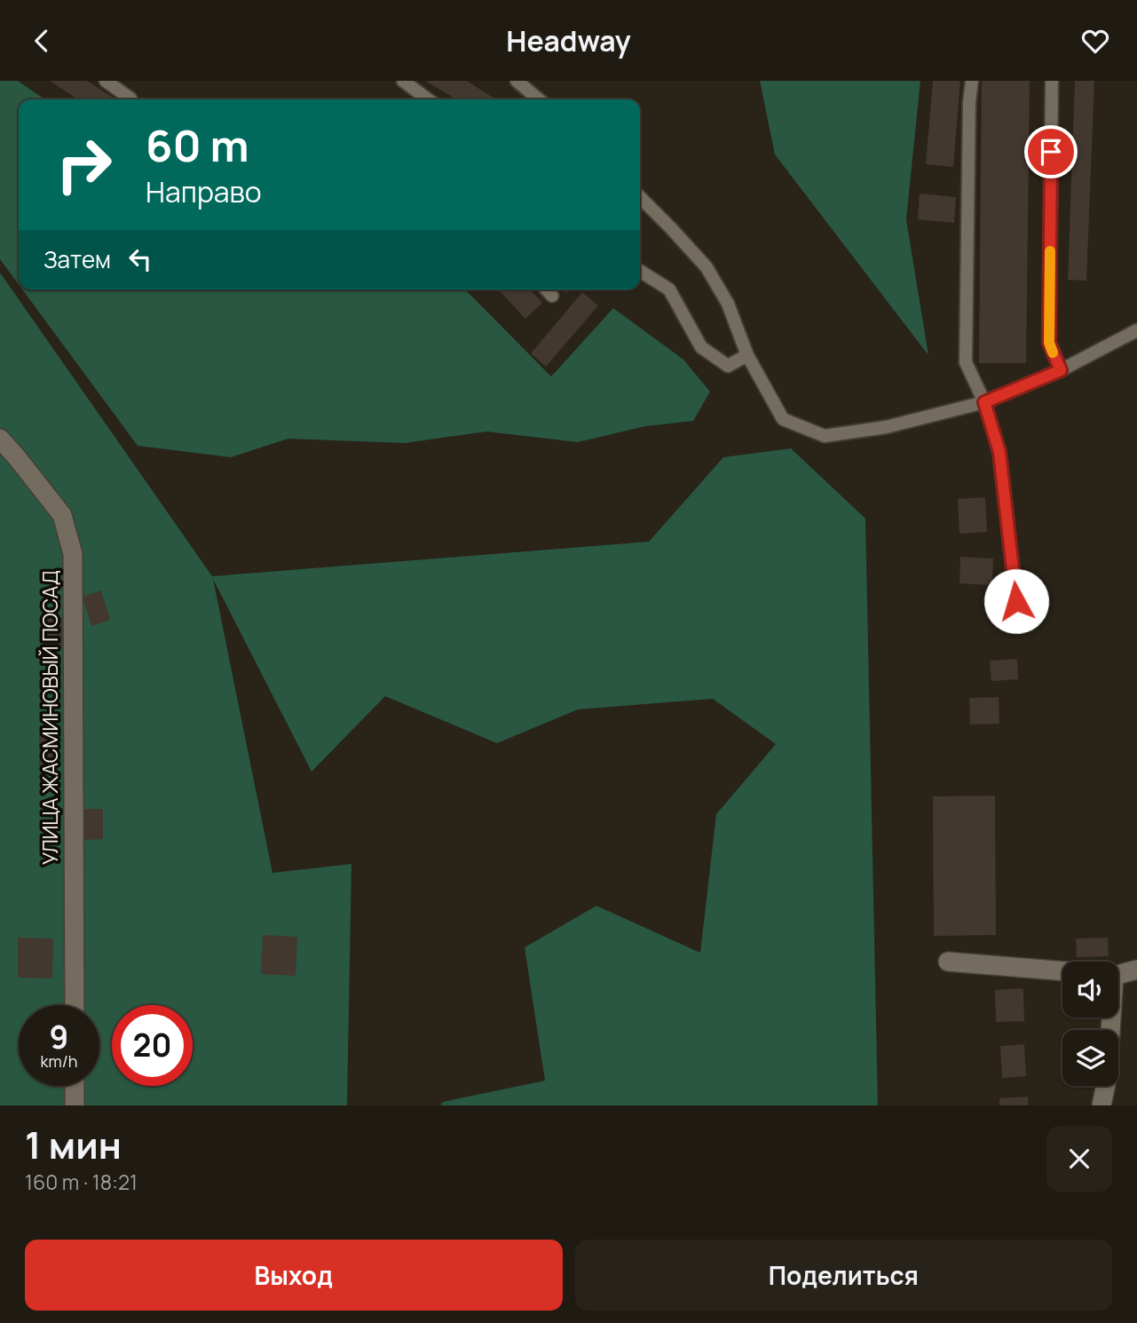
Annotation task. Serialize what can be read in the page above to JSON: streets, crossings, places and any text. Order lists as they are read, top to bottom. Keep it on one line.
{"streets":{"street":["УЛИЦА ЖАСМИНОВЫЙ ПОСАД"]},"page":{"header":"Headway","turn":["60 m","Направо"],"then":"Затем","speed":"9 km/h","limit":"20","heading":["1 мин","160 m · 18:21"],"buttons":["Выход","Поделиться"]}}
